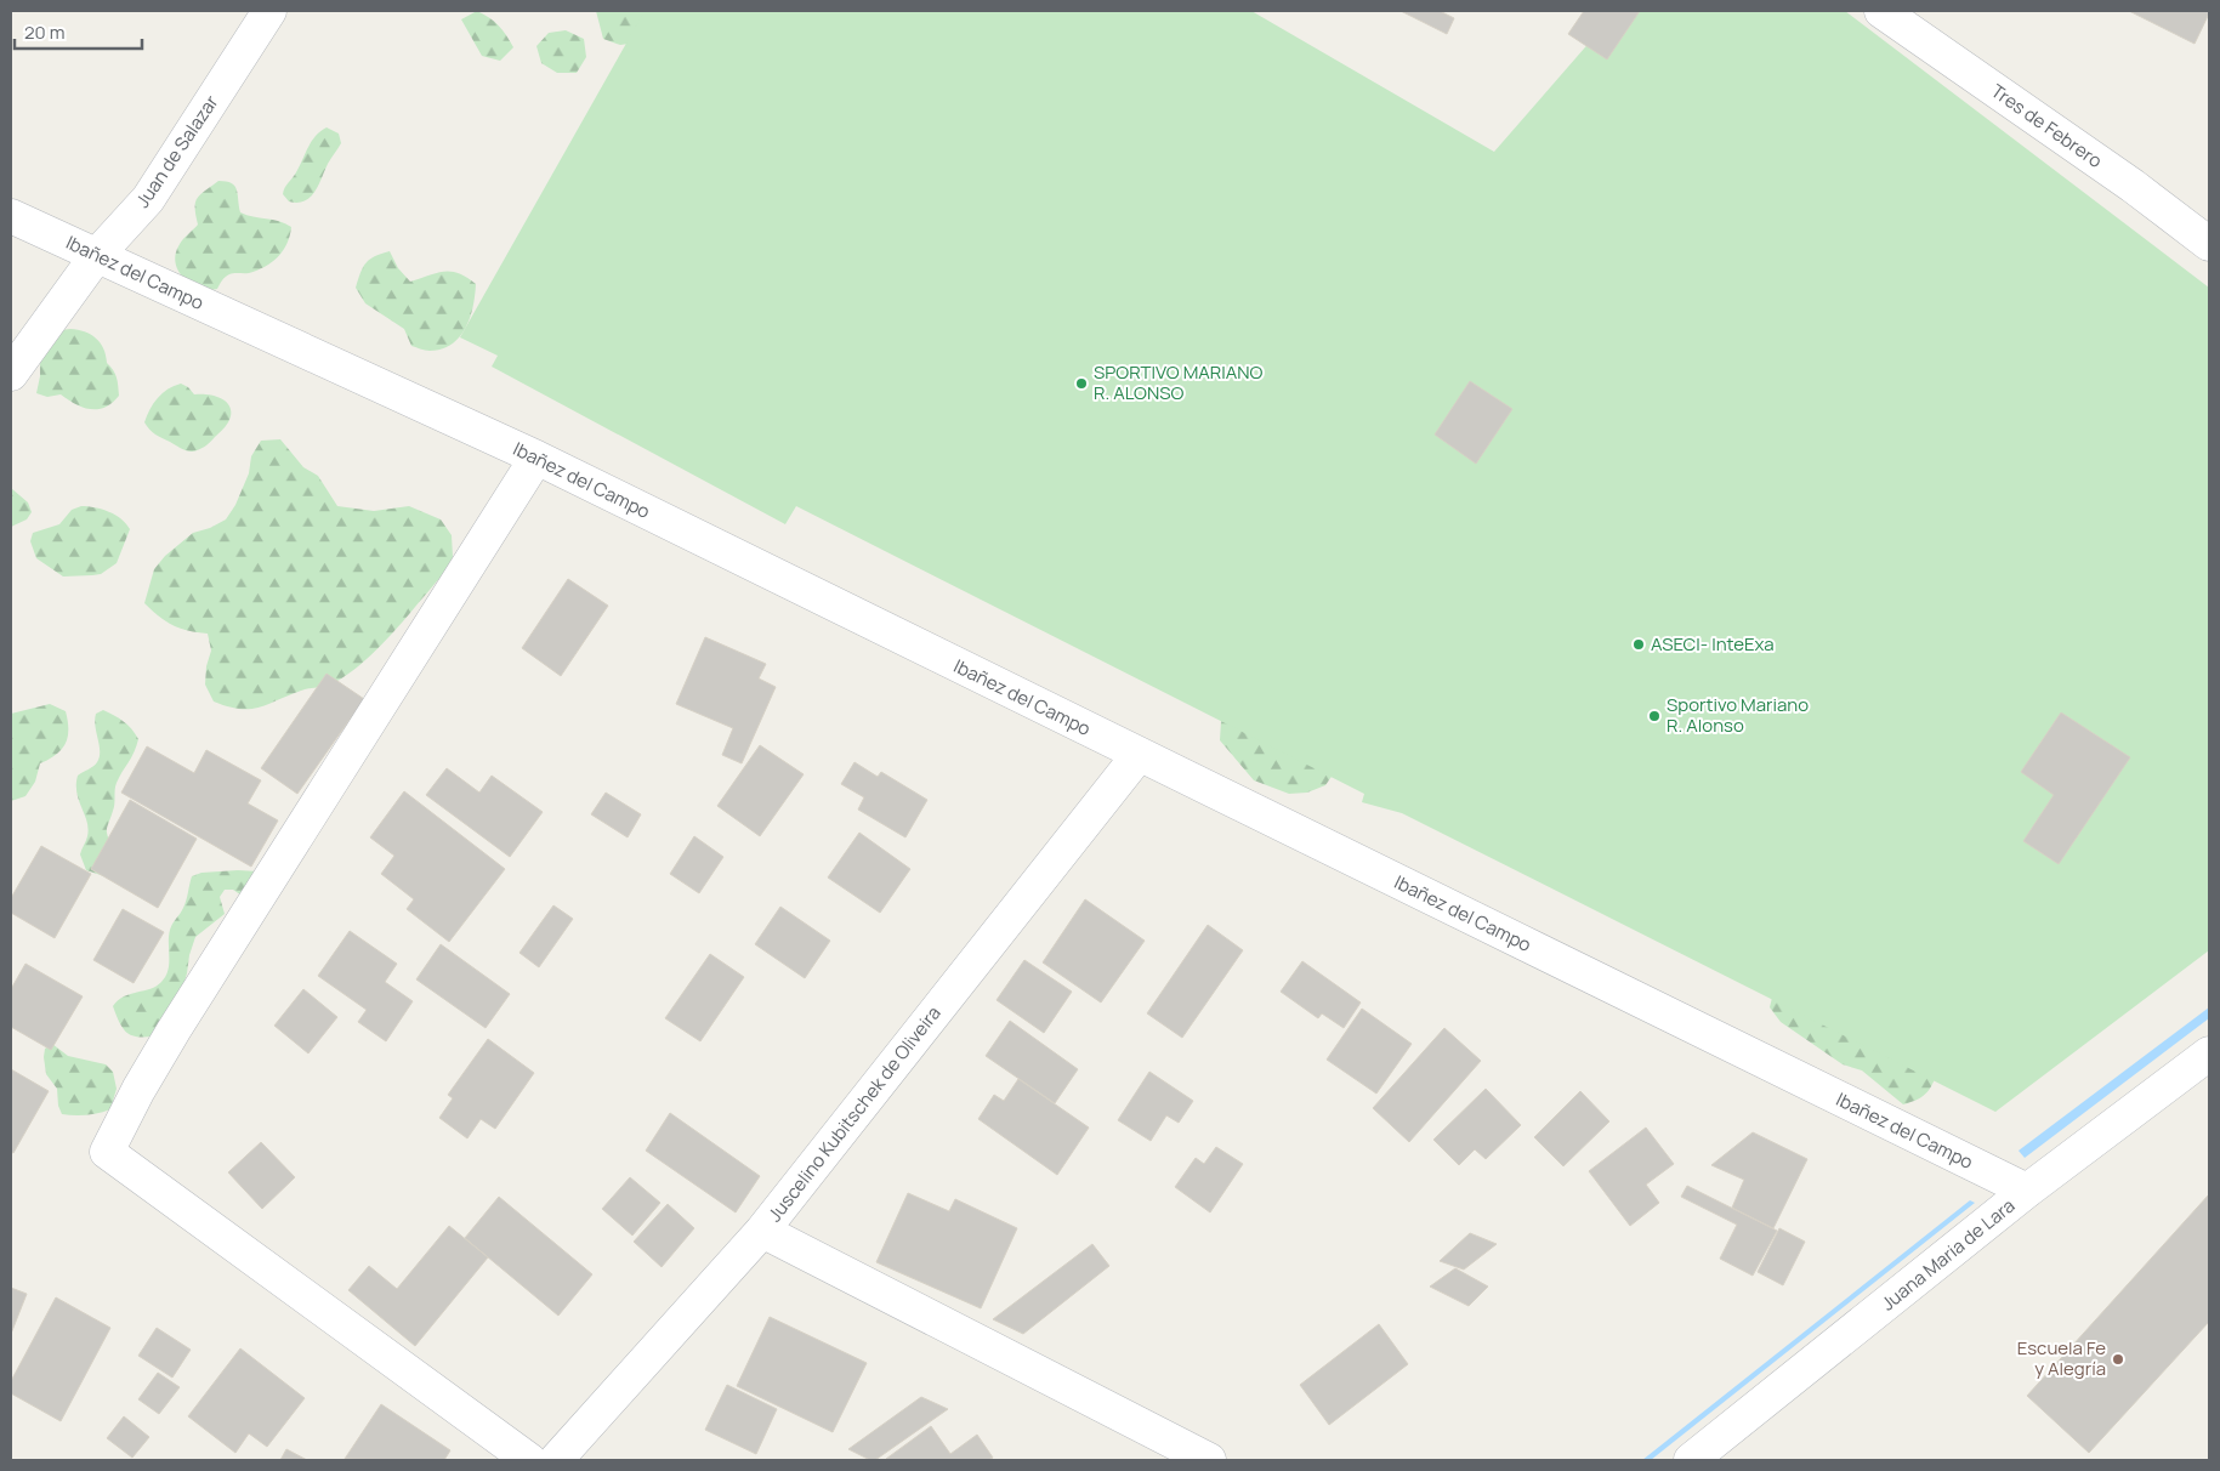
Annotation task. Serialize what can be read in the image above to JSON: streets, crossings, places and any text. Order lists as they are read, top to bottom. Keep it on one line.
{"streets":{"street":["Tres de Febrero","Juan de Salazar","Ibañez del Campo","Juscelino Kubitschek de Oliveira","Juana Maria de Lara"]},"crossings":[["Juan de Salazar","Ibañez del Campo"],["Ibañez del Campo","Juscelino Kubitschek de Oliveira"],["Ibañez del Campo","Juana Maria de Lara"]],"places":["SPORTIVO MARIANO R. ALONSO","ASECI- InteExa","Sportivo Mariano R. Alonso","Escuela Fe y Alegría"],"scale_bar":"20 m"}
